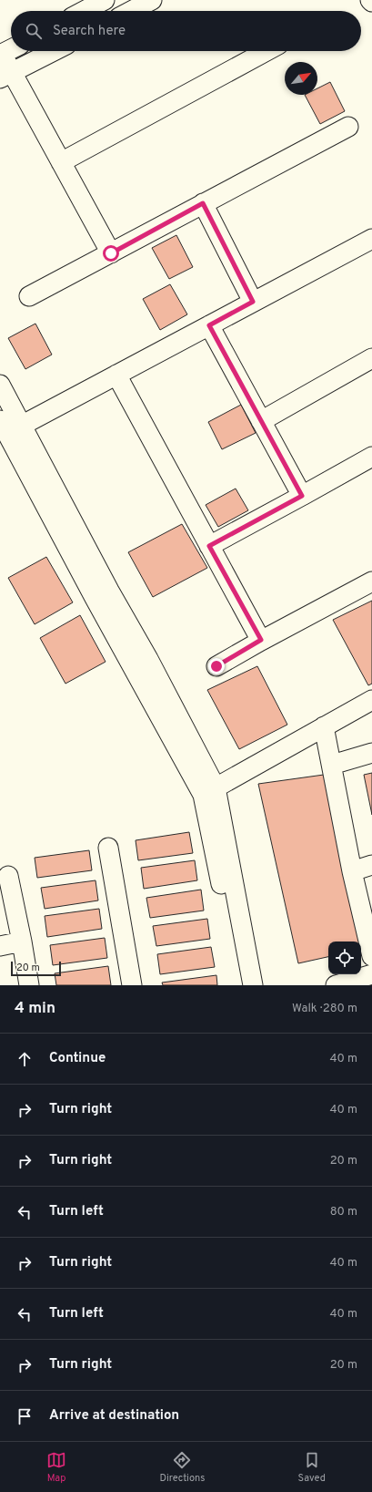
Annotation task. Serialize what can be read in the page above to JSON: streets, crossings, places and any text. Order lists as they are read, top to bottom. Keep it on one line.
{"scale_bar":"20 m","north":"top right","page":{"search":"Search here","scale":"20 m","heading":["4 min","Walk · 280 m"],"list":[["Continue","40 m"],["Turn right","40 m"],["Turn right","20 m"],["Turn left","80 m"],["Turn right","40 m"],["Turn left","40 m"],["Turn right","20 m"],"Arrive at destination"],"nav":["Map","Directions","Saved"]}}
